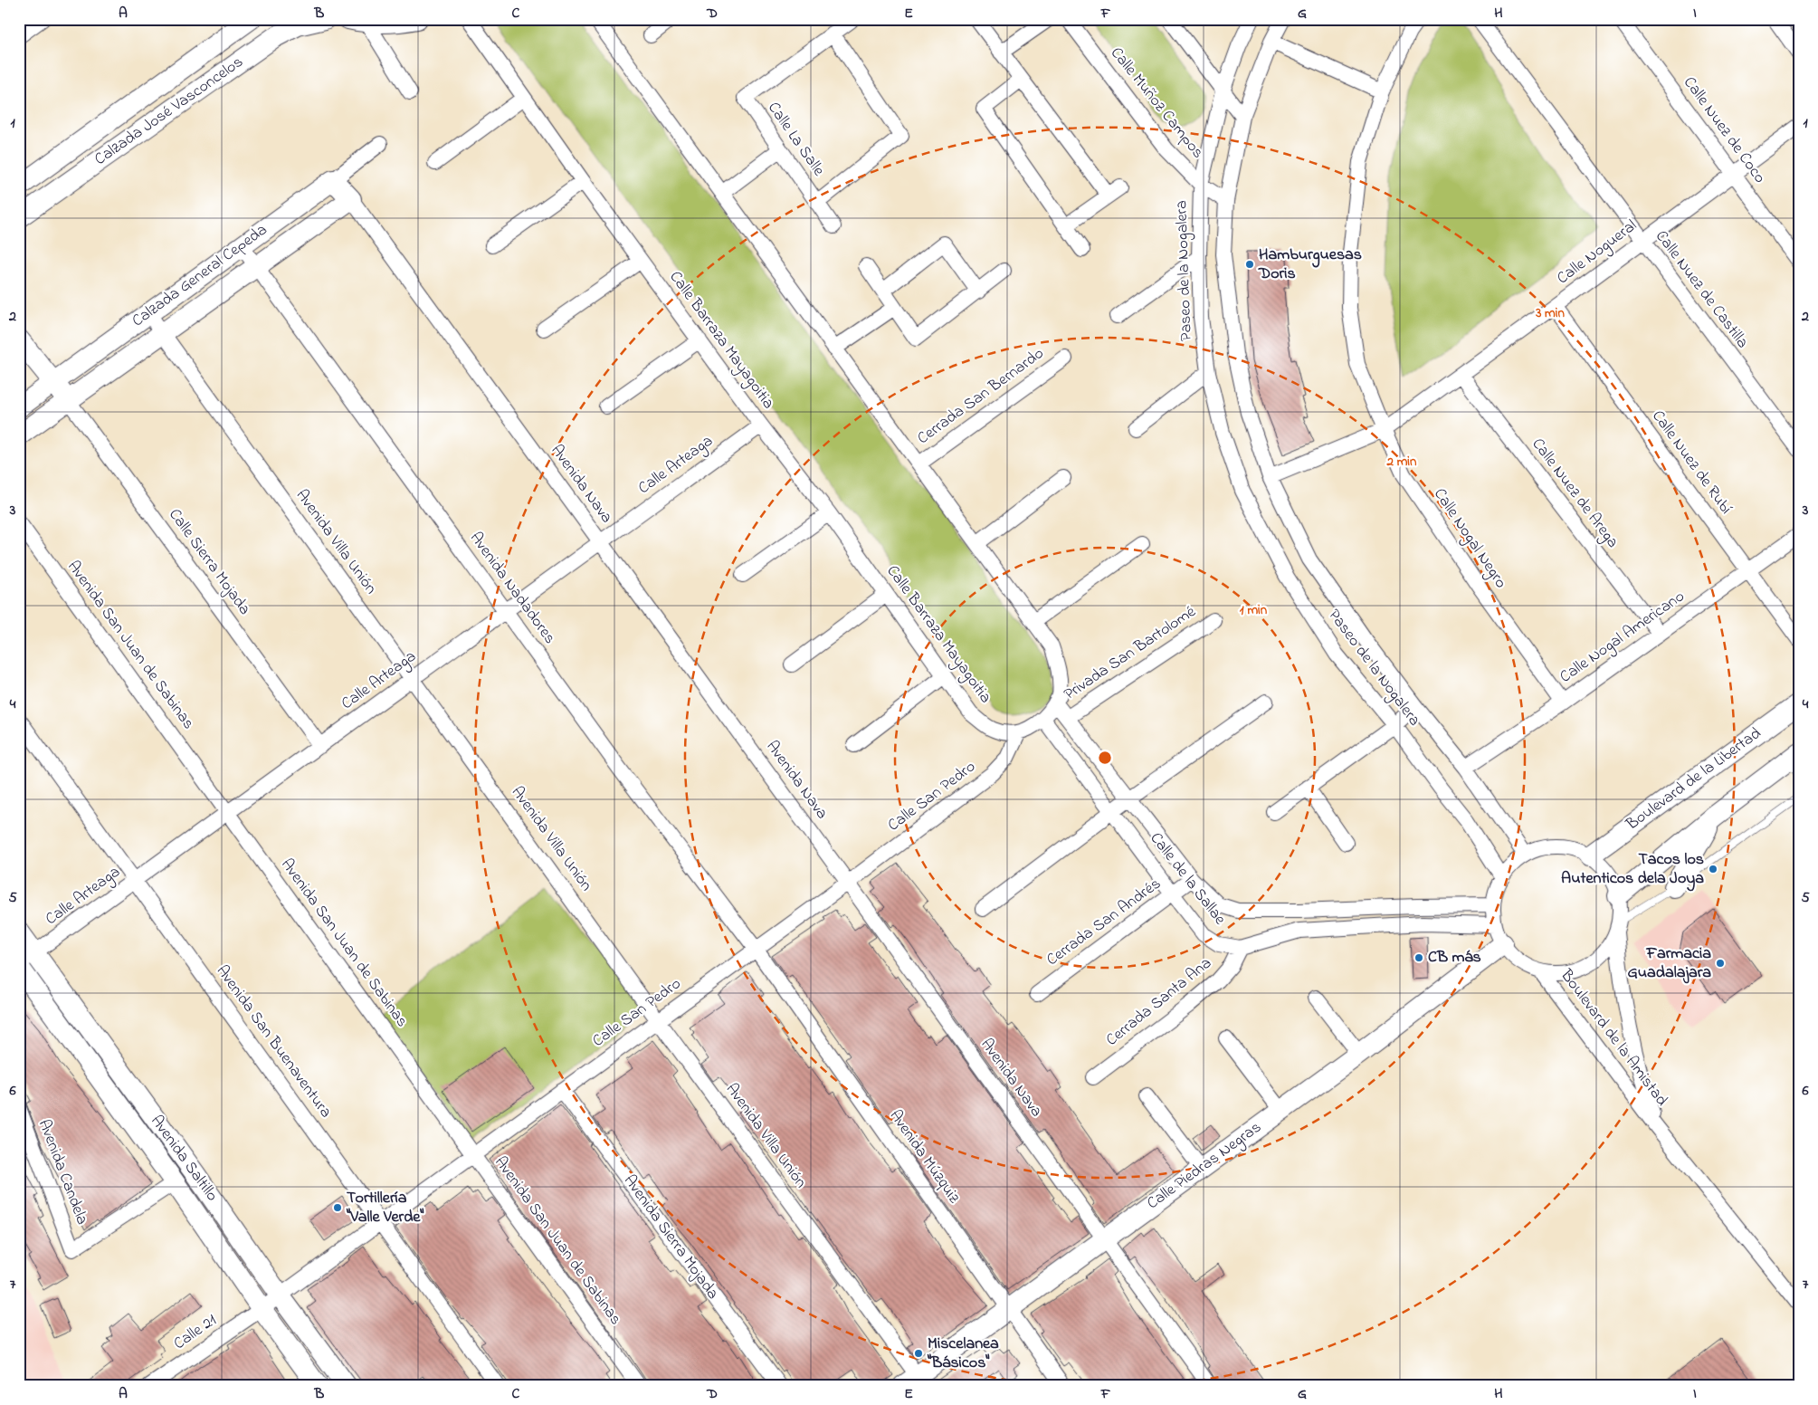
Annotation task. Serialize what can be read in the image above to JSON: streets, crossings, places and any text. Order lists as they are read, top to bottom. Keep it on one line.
{"streets":{"street":["Calle Muñoz Campos","Calzada José Vasconcelos","Calle Nuez de Coco","Calle La Salle","Calle Nogueral","Paseo de la Nogalera","Calzada General Cepeda","Calle Nuez de Castilla","Calle Barraza Mayagoitia","Cerrada San Bernardo","Calle Nuez de Rubí","Calle Arteaga","Avenida Nava","Calle Nuez de Arega","Calle Nogal Negro","Avenida Villa Unión","Calle Sierra Mojada","Avenida Nadadores","Calle Nogal Americano","Avenida San Juan de Sabinas","Privada San Bartolomé","Boulevard de la Libertad","Calle San Pedro","Calle de la Sallae","Cerrada San Andrés","Cerrada Santa Ana","Boulevard de la Amistad","Avenida San Buenaventura","Avenida Múzquiz","Avenida Saltillo","Calle Piedras Negras","Avenida Candela","Avenida Sierra Mojada","Calle 21"]},"crossings":[["Calle Muñoz Campos","Paseo de la Nogalera"],["Calle Nuez de Coco","Calle Nogueral"],["Calle Nogueral","Paseo de la Nogalera"],["Calle Nogueral","Calle Nuez de Castilla"],["Calle Nogueral","Calle Nuez de Rubí"],["Calle Nogueral","Calle Nuez de Arega"],["Calle Nogueral","Calle Nogal Negro"],["Paseo de la Nogalera","Calle Nogal Americano"],["Paseo de la Nogalera","Boulevard de la Libertad"],["Paseo de la Nogalera","Calle de la Sallae"],["Paseo de la Nogalera","Boulevard de la Amistad"],["Paseo de la Nogalera","Calle Piedras Negras"],["Calzada General Cepeda","Avenida Nava"],["Calzada General Cepeda","Avenida Villa Unión"],["Calzada General Cepeda","Calle Sierra Mojada"],["Calzada General Cepeda","Avenida Nadadores"],["Calle Barraza Mayagoitia","Calle Arteaga"],["Calle Barraza Mayagoitia","Calle San Pedro"],["Calle Nuez de Rubí","Calle Nogal Americano"],["Calle Arteaga","Avenida Nava"],["Calle Arteaga","Avenida Villa Unión"],["Calle Arteaga","Calle Sierra Mojada"],["Calle Arteaga","Avenida Nadadores"],["Calle Arteaga","Avenida San Juan de Sabinas"],["Calle Arteaga","Avenida San Buenaventura"],["Calle Arteaga","Avenida Saltillo"],["Avenida Nava","Calle San Pedro"],["Avenida Nava","Calle Piedras Negras"],["Calle Nuez de Arega","Calle Nogal Americano"],["Calle Nogal Negro","Calle Nogal Americano"],["Avenida Villa Unión","Calle San Pedro"],["Avenida Villa Unión","Calle Piedras Negras"],["Avenida Nadadores","Calle San Pedro"],["Avenida Nadadores","Avenida Múzquiz"],["Avenida San Juan de Sabinas","Calle San Pedro"],["Privada San Bartolomé","Calle de la Sallae"],["Boulevard de la Libertad","Calle de la Sallae"],["Boulevard de la Libertad","Boulevard de la Amistad"],["Boulevard de la Libertad","Calle Piedras Negras"],["Calle San Pedro","Avenida San Buenaventura"],["Calle San Pedro","Avenida Múzquiz"],["Calle San Pedro","Avenida Saltillo"],["Calle San Pedro","Avenida Sierra Mojada"],["Calle San Pedro","Calle 21"],["Calle de la Sallae","Cerrada San Andrés"],["Calle de la Sallae","Cerrada Santa Ana"],["Calle de la Sallae","Boulevard de la Amistad"],["Calle de la Sallae","Calle Piedras Negras"],["Boulevard de la Amistad","Calle Piedras Negras"],["Avenida Múzquiz","Calle Piedras Negras"],["Avenida Saltillo","Avenida Candela"],["Avenida Saltillo","Calle 21"]],"places":["Hamburguesas Doris","Tacos los Autenticos dela Joya","CB más","Farmacia Guadalajara","Tortillería \"Valle Verde\"","Miscelanea \"Básicos\""],"grid":{"columns":["A","B","C","D","E","F","G","H","I"],"rows":["1","2","3","4","5","6","7"]},"rings":["3 min","2 min","1 min"]}
